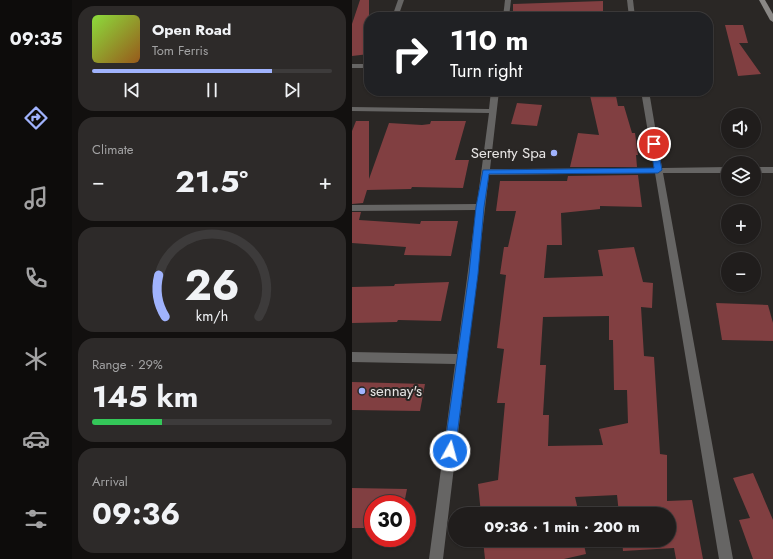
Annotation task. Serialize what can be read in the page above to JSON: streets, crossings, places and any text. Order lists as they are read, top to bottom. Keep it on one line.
{"places":["Serenty Spa","sennay's"],"page":{"tabs":"09:35","turn":["110 m","Turn right"],"song":["Open Road","Tom Ferris"],"map_buttons":["+","−"],"tile":["Climate",["Range · 29%","145 km"],["Arrival","09:36"]],"heat":["−","21.5°","+"],"limit":"30","trip":"09:36 · 1 min · 200 m","gauge":["26","km/h"]}}
